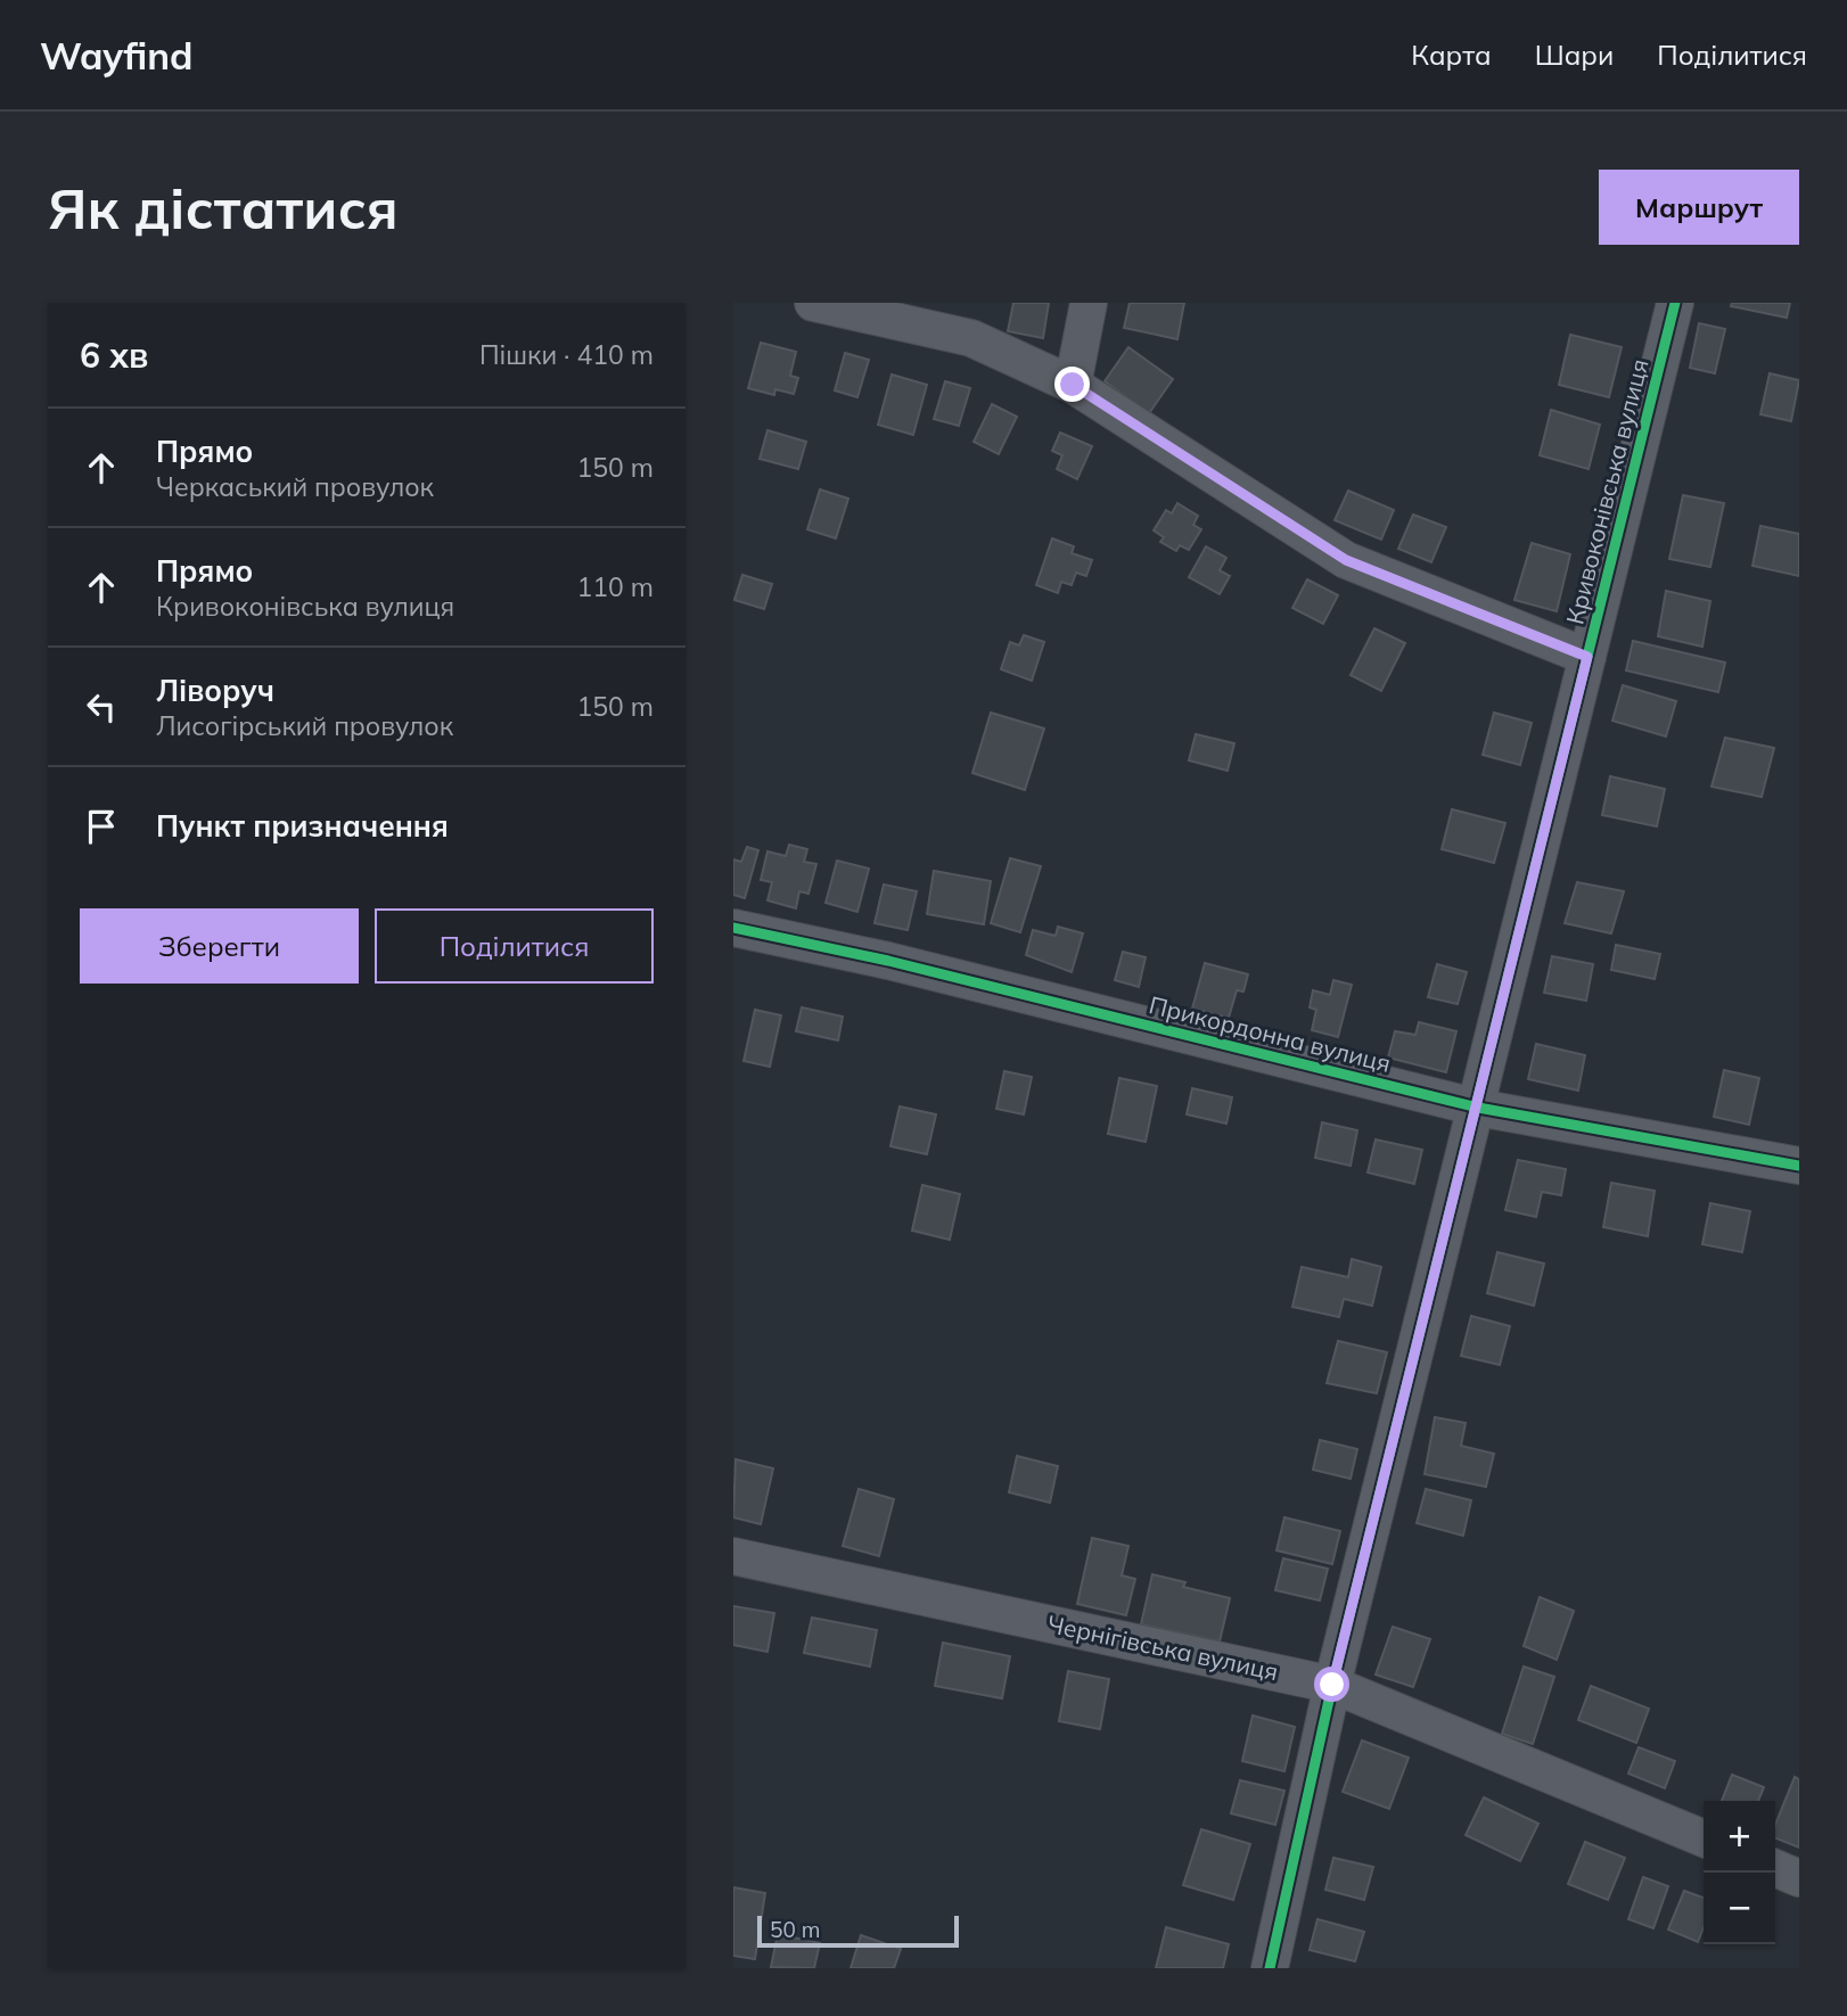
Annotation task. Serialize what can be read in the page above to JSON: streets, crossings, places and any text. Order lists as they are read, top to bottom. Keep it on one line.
{"streets":{"street":["Кривоконівська вулиця","Прикордонна вулиця","Чернігівська вулиця"]},"crossings":[["Кривоконівська вулиця","Прикордонна вулиця"],["Кривоконівська вулиця","Чернігівська вулиця"]],"scale_bar":"50 m","page":{"header":"Wayfind","nav":["Карта","Шари","Поділитися"],"buttons":["Маршрут",["Зберегти","Поділитися"]],"title":"Як дістатися","heading":["6 хв","Пішки · 410 m"],"list":[["Прямо","Черкаський провулок","150 m"],["Прямо","Кривоконівська вулиця","110 m"],["Ліворуч","Лисогірський провулок","150 m"],"Пункт призначення"],"map_buttons":["+","−"],"scale":"50 m"}}
